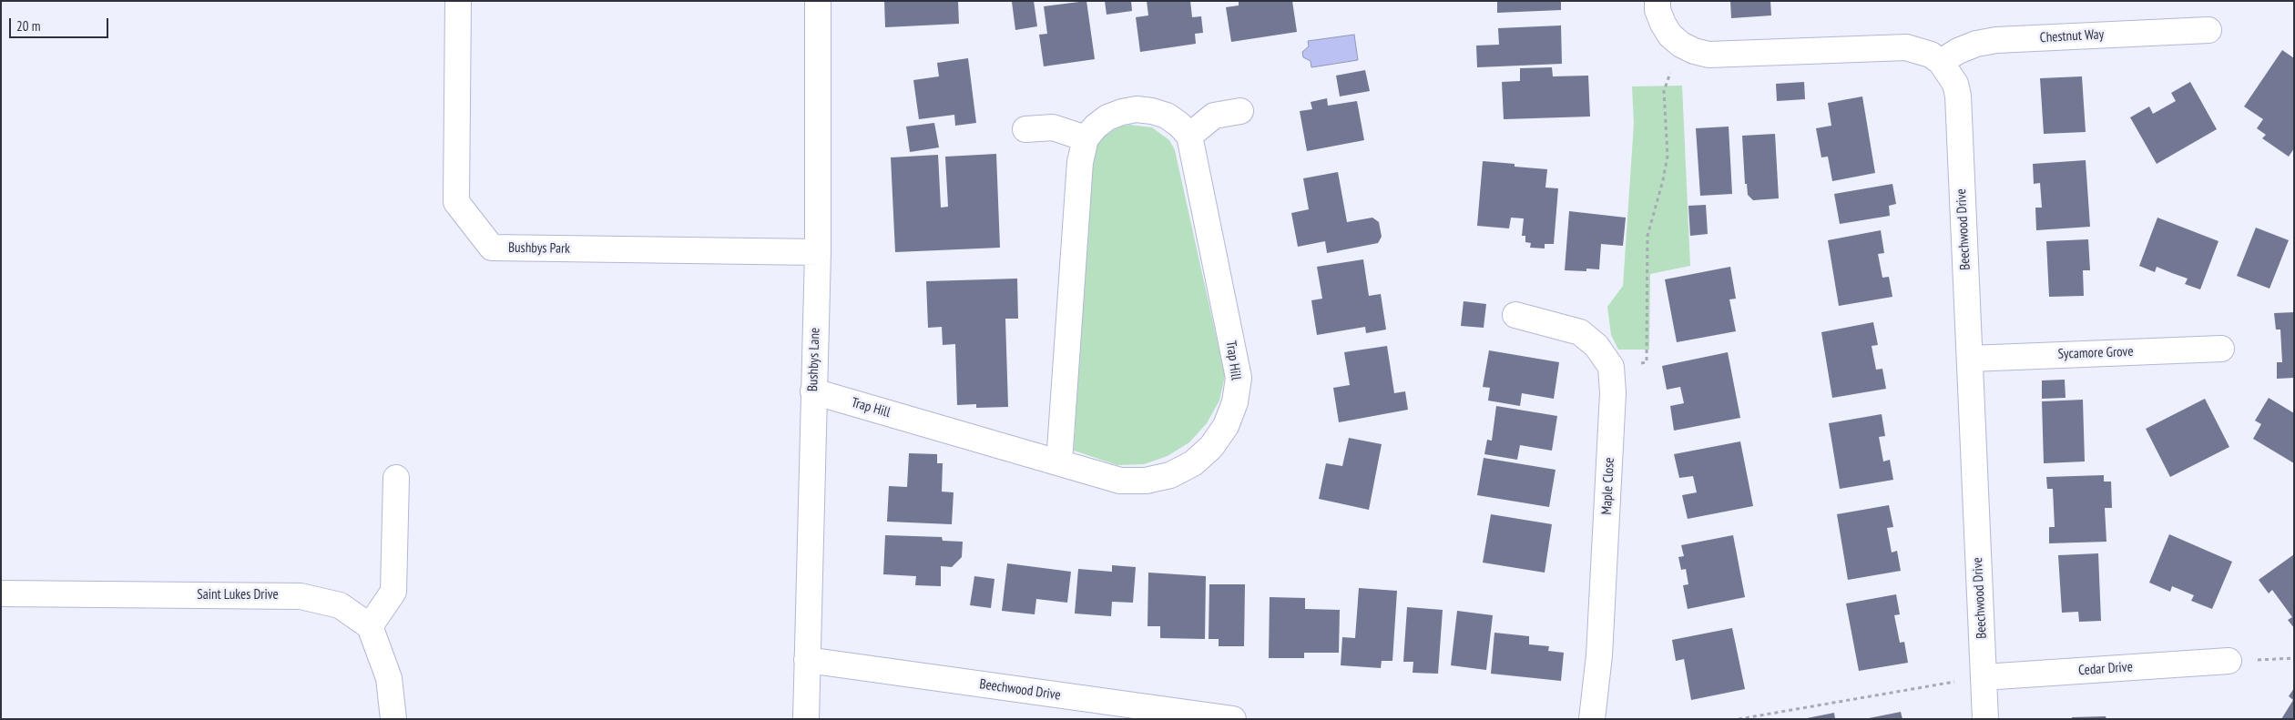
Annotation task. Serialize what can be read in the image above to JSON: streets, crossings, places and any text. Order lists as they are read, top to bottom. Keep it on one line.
{"streets":{"street":["Chestnut Way","Beechwood Drive","Bushbys Park","Sycamore Grove","Bushbys Lane","Trap Hill","Maple Close","Saint Lukes Drive","Cedar Drive"]},"crossings":[["Chestnut Way","Beechwood Drive"],["Beechwood Drive","Sycamore Grove"],["Beechwood Drive","Bushbys Lane"],["Beechwood Drive","Cedar Drive"],["Bushbys Park","Bushbys Lane"],["Bushbys Lane","Trap Hill"]],"scale_bar":"20 m"}
